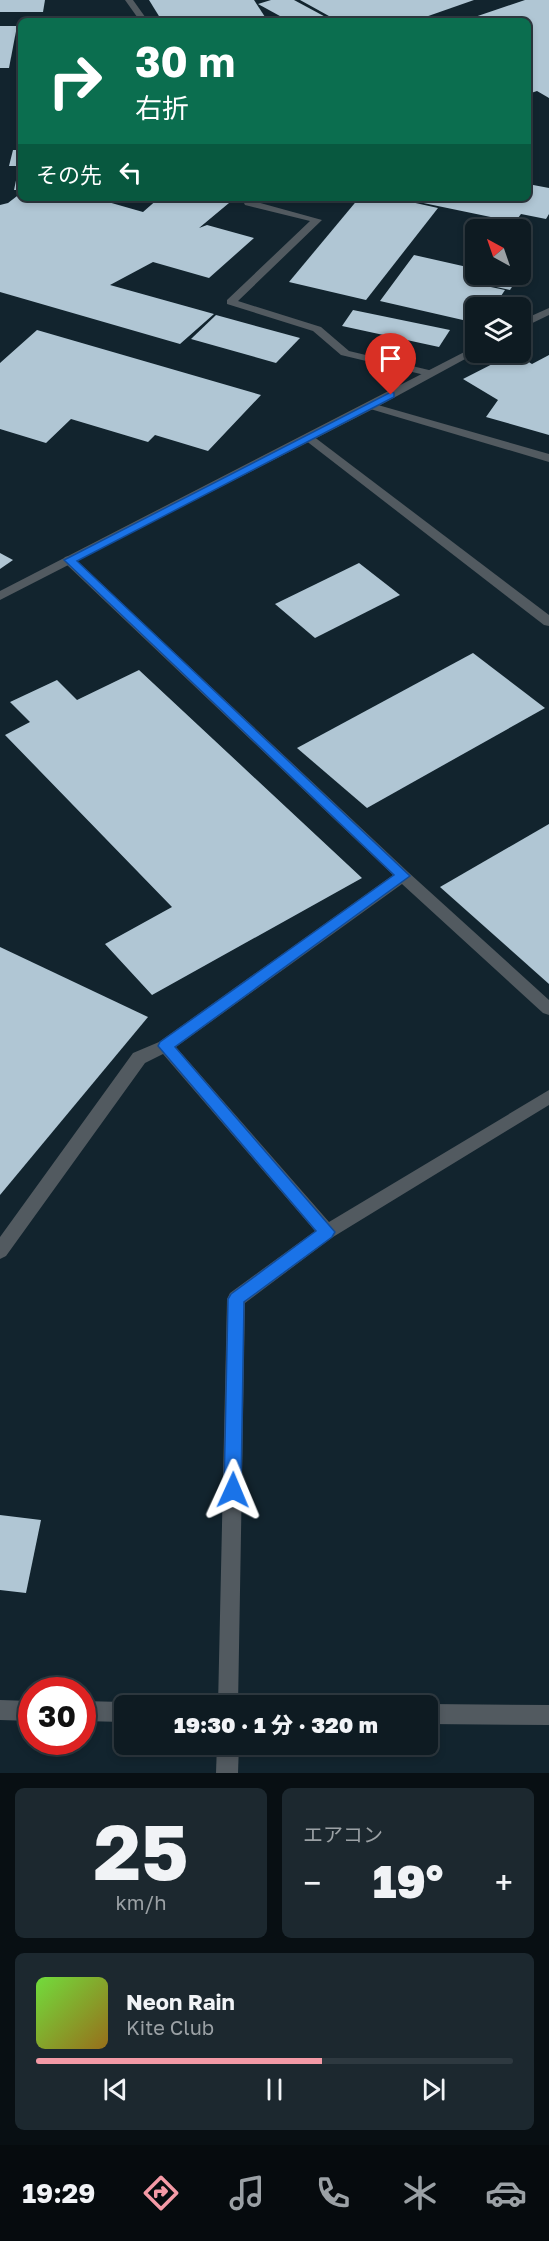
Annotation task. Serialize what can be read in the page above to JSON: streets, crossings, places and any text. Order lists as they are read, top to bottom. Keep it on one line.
{"north":"top left","page":{"turn":["30 m","右折"],"then":"その先","limit":"30","trip":"19:30 · 1 分 · 320 m","tile":[["25","km/h"],"エアコン"],"heat":["−","19°","+"],"song":["Neon Rain","Kite Club"],"tabs":"19:29"}}
